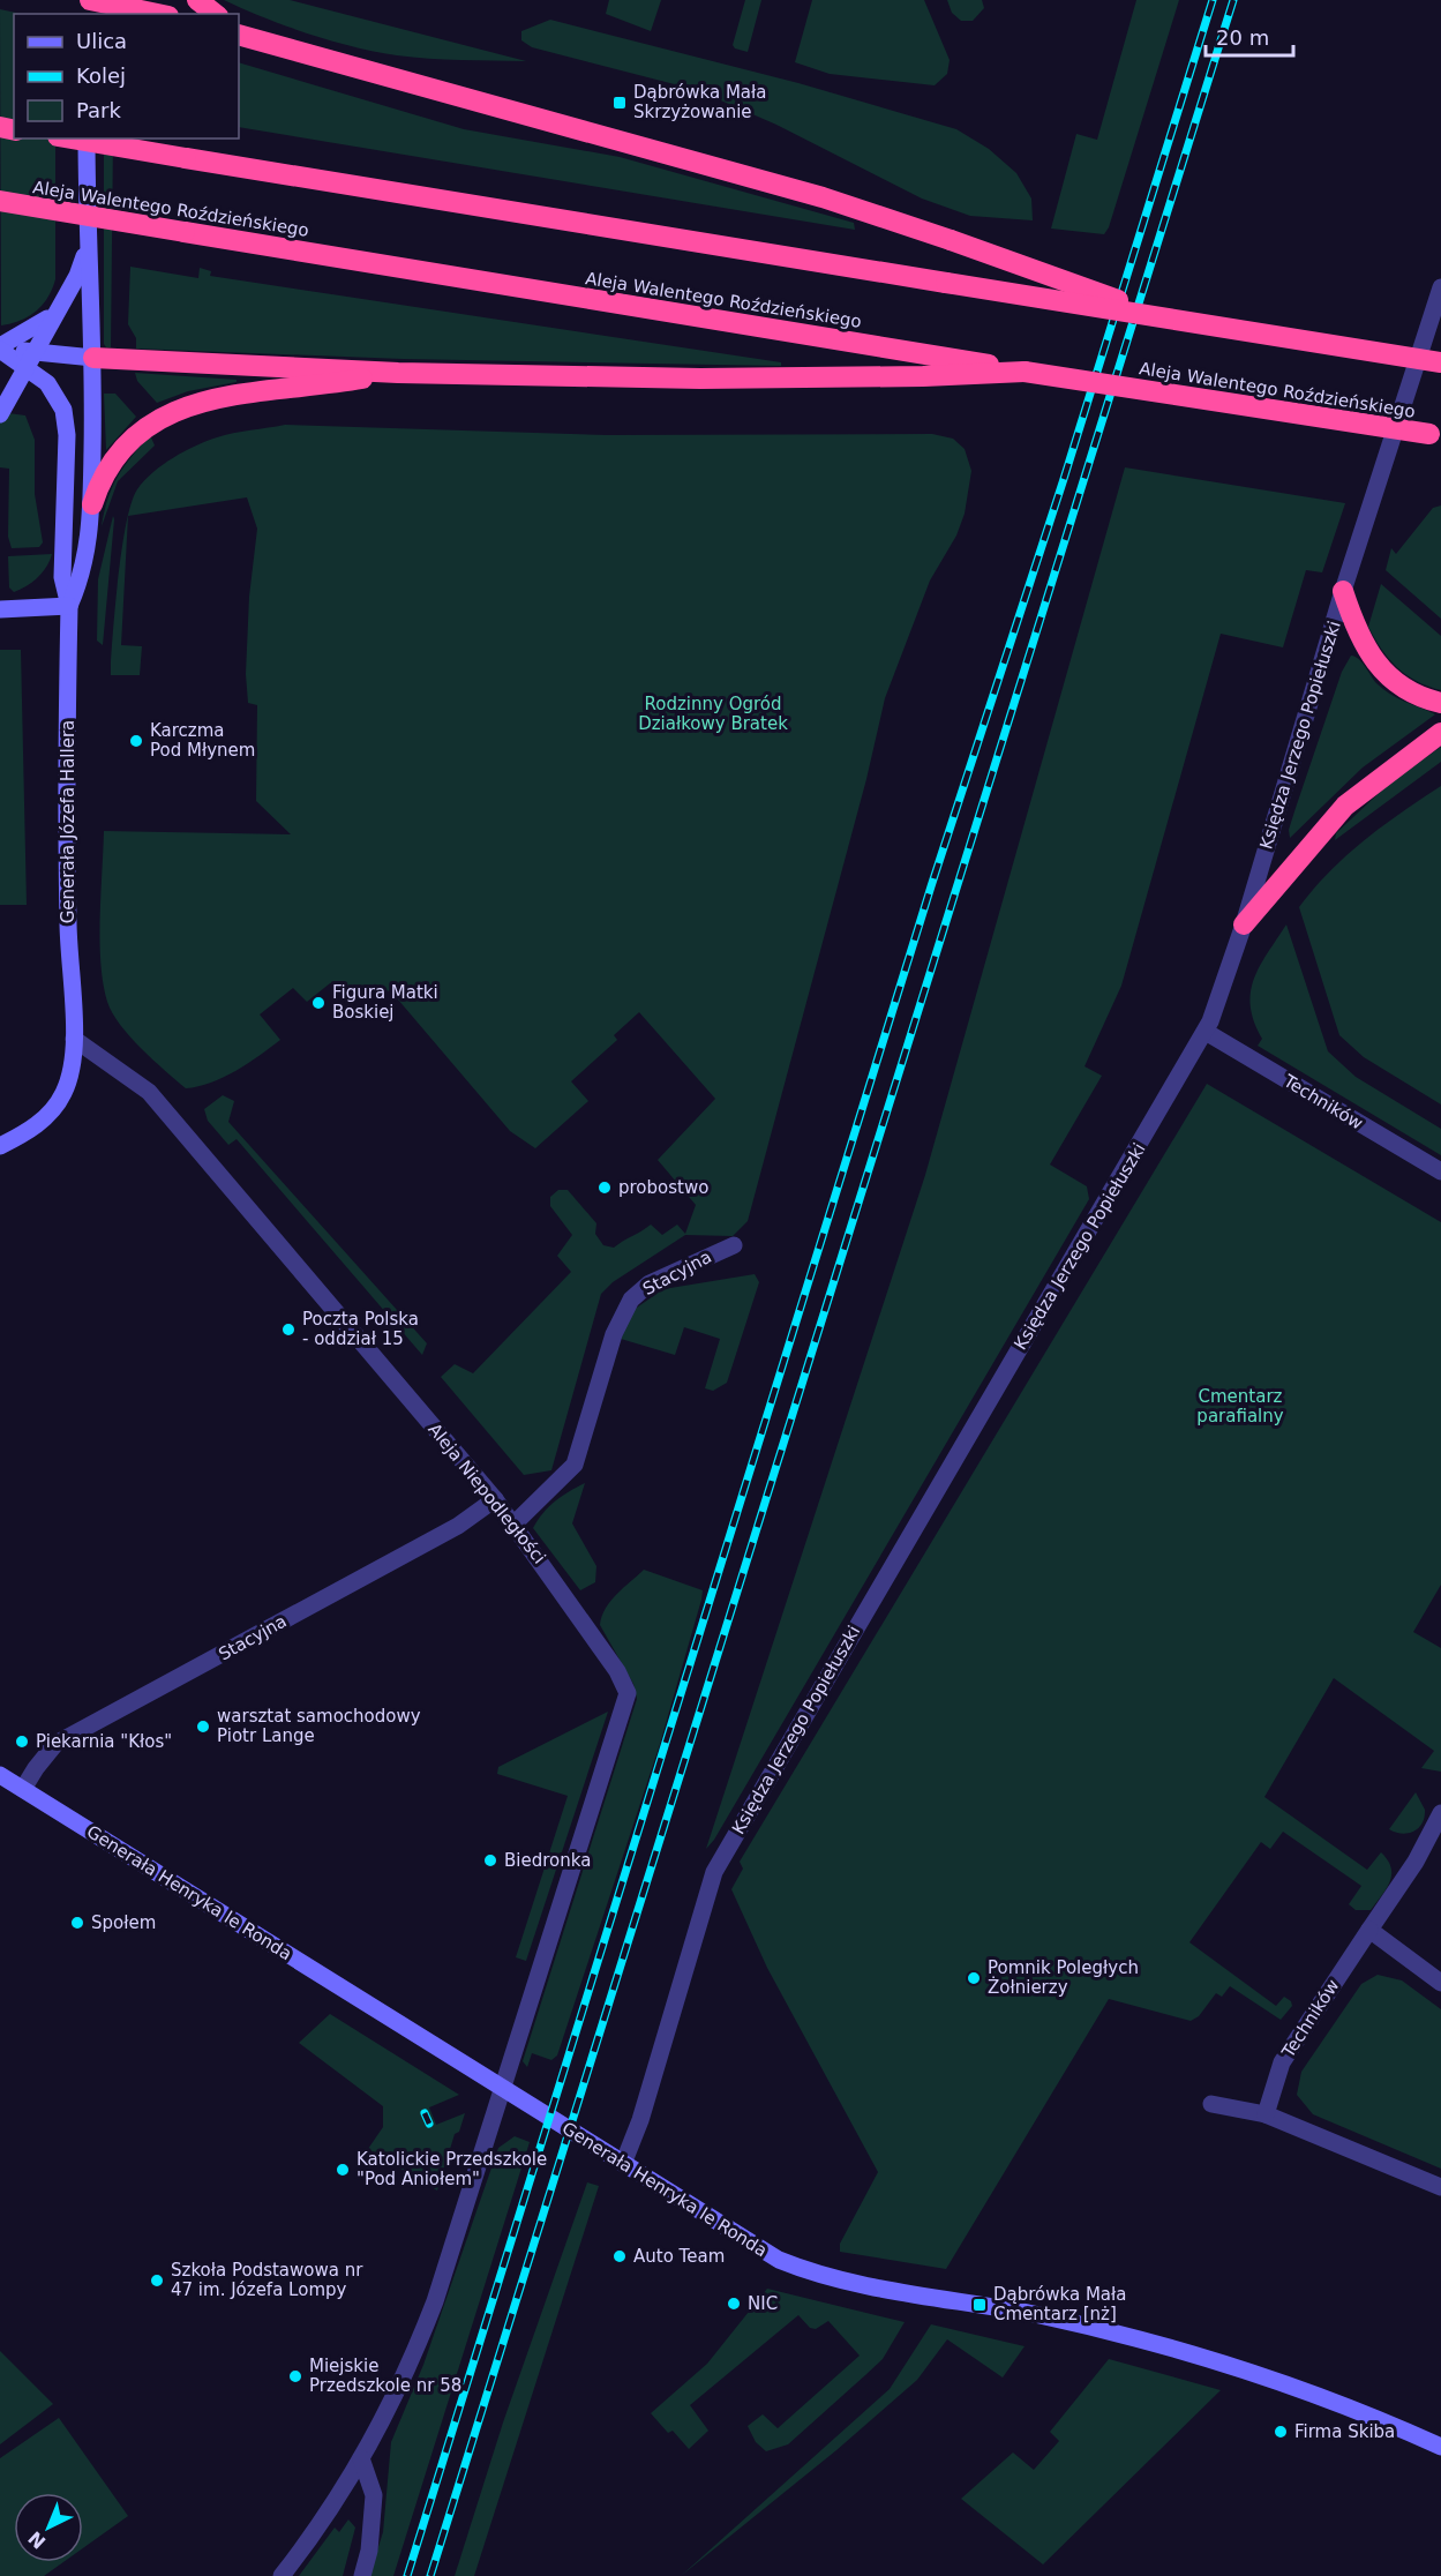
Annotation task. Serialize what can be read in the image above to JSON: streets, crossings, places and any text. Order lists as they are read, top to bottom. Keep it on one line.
{"streets":{"highway":["Aleja Walentego Roździeńskiego"],"street":["Księdza Jerzego Popiełuszki","Generała Józefa Hallera","Techników","Stacyjna","Aleja Niepodległości","Generała Henryka le Ronda"]},"crossings":[["Księdza Jerzego Popiełuszki","Techników"],["Księdza Jerzego Popiełuszki","Generała Henryka le Ronda"],["Generała Józefa Hallera","Aleja Niepodległości"],["Stacyjna","Aleja Niepodległości"],["Stacyjna","Generała Henryka le Ronda"],["Aleja Niepodległości","Generała Henryka le Ronda"]],"parks":["Rodzinny Ogród Działkowy Bratek","Cmentarz parafialny"],"places":{"transit":["Dąbrówka Mała Skrzyżowanie","Dąbrówka Mała Cmentarz [nż]"],"other":["Karczma Pod Młynem","Figura Matki Boskiej","probostwo","Poczta Polska - oddział 15","warsztat samochodowy Piotr Lange","Piekarnia \"Kłos\"","Biedronka","Społem","Pomnik Poległych Żołnierzy","Katolickie Przedszkole \"Pod Aniołem\"","Auto Team","Szkoła Podstawowa nr 47 im. Józefa Lompy","NIC","Miejskie Przedszkole nr 58","Firma Skiba"]},"legend":["Ulica","Kolej","Park"],"scale_bar":"20 m","north":"bottom left"}
